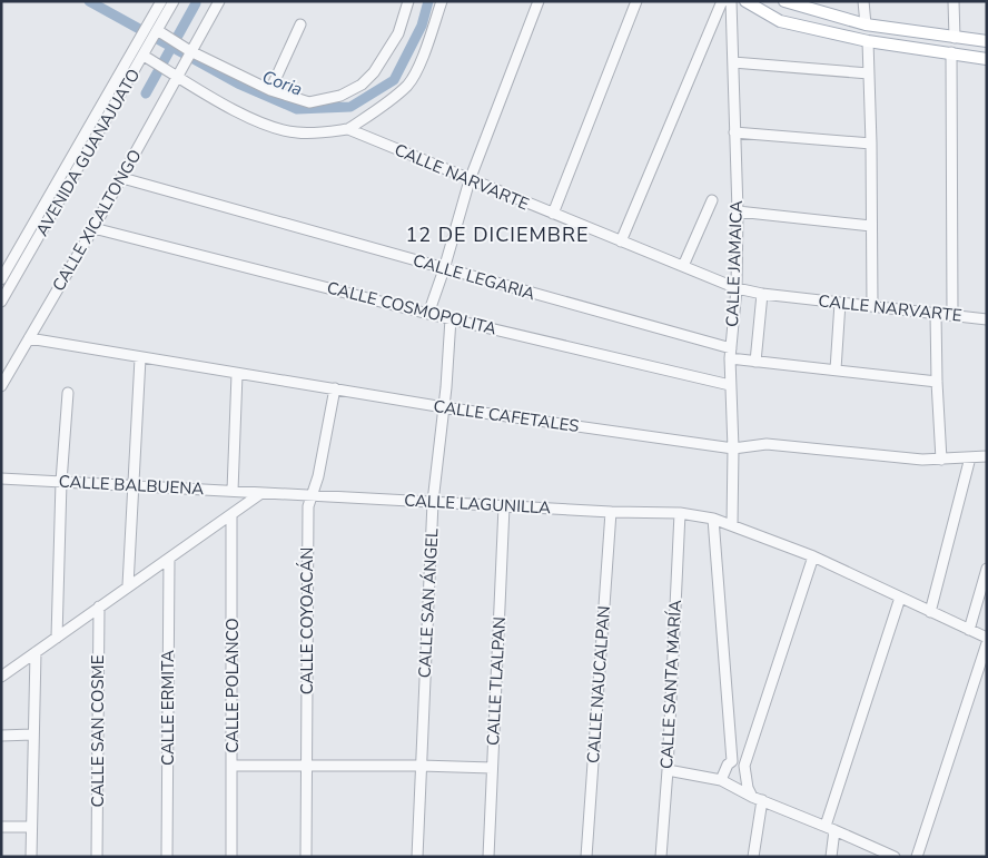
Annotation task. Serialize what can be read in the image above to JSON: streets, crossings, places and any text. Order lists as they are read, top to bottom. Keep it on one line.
{"streets":{"street":["AVENIDA GUANAJUATO","CALLE NARVARTE","CALLE XICALTONGO","CALLE JAMAICA","CALLE LEGARIA","CALLE COSMOPOLITA","CALLE CAFETALES","CALLE BALBUENA","CALLE LAGUNILLA","CALLE SAN ÁNGEL","CALLE COYOACÁN","CALLE TLALPAN","CALLE NAUCALPAN","CALLE SANTA MARÍA","CALLE POLANCO","CALLE ERMITA","CALLE SAN COSME"]},"crossings":[["AVENIDA GUANAJUATO","CALLE NARVARTE"],["CALLE NARVARTE","CALLE XICALTONGO"],["CALLE NARVARTE","CALLE JAMAICA"],["CALLE XICALTONGO","CALLE LEGARIA"],["CALLE XICALTONGO","CALLE COSMOPOLITA"],["CALLE XICALTONGO","CALLE CAFETALES"],["CALLE JAMAICA","CALLE LEGARIA"],["CALLE JAMAICA","CALLE COSMOPOLITA"],["CALLE JAMAICA","CALLE CAFETALES"],["CALLE JAMAICA","CALLE LAGUNILLA"],["CALLE COSMOPOLITA","CALLE SAN ÁNGEL"],["CALLE CAFETALES","CALLE SAN ÁNGEL"],["CALLE CAFETALES","CALLE COYOACÁN"],["CALLE BALBUENA","CALLE LAGUNILLA"],["CALLE LAGUNILLA","CALLE SAN ÁNGEL"],["CALLE LAGUNILLA","CALLE COYOACÁN"],["CALLE LAGUNILLA","CALLE TLALPAN"],["CALLE LAGUNILLA","CALLE NAUCALPAN"],["CALLE LAGUNILLA","CALLE SANTA MARÍA"]],"districts":["12 DE DICIEMBRE"],"water":["Coria"]}
